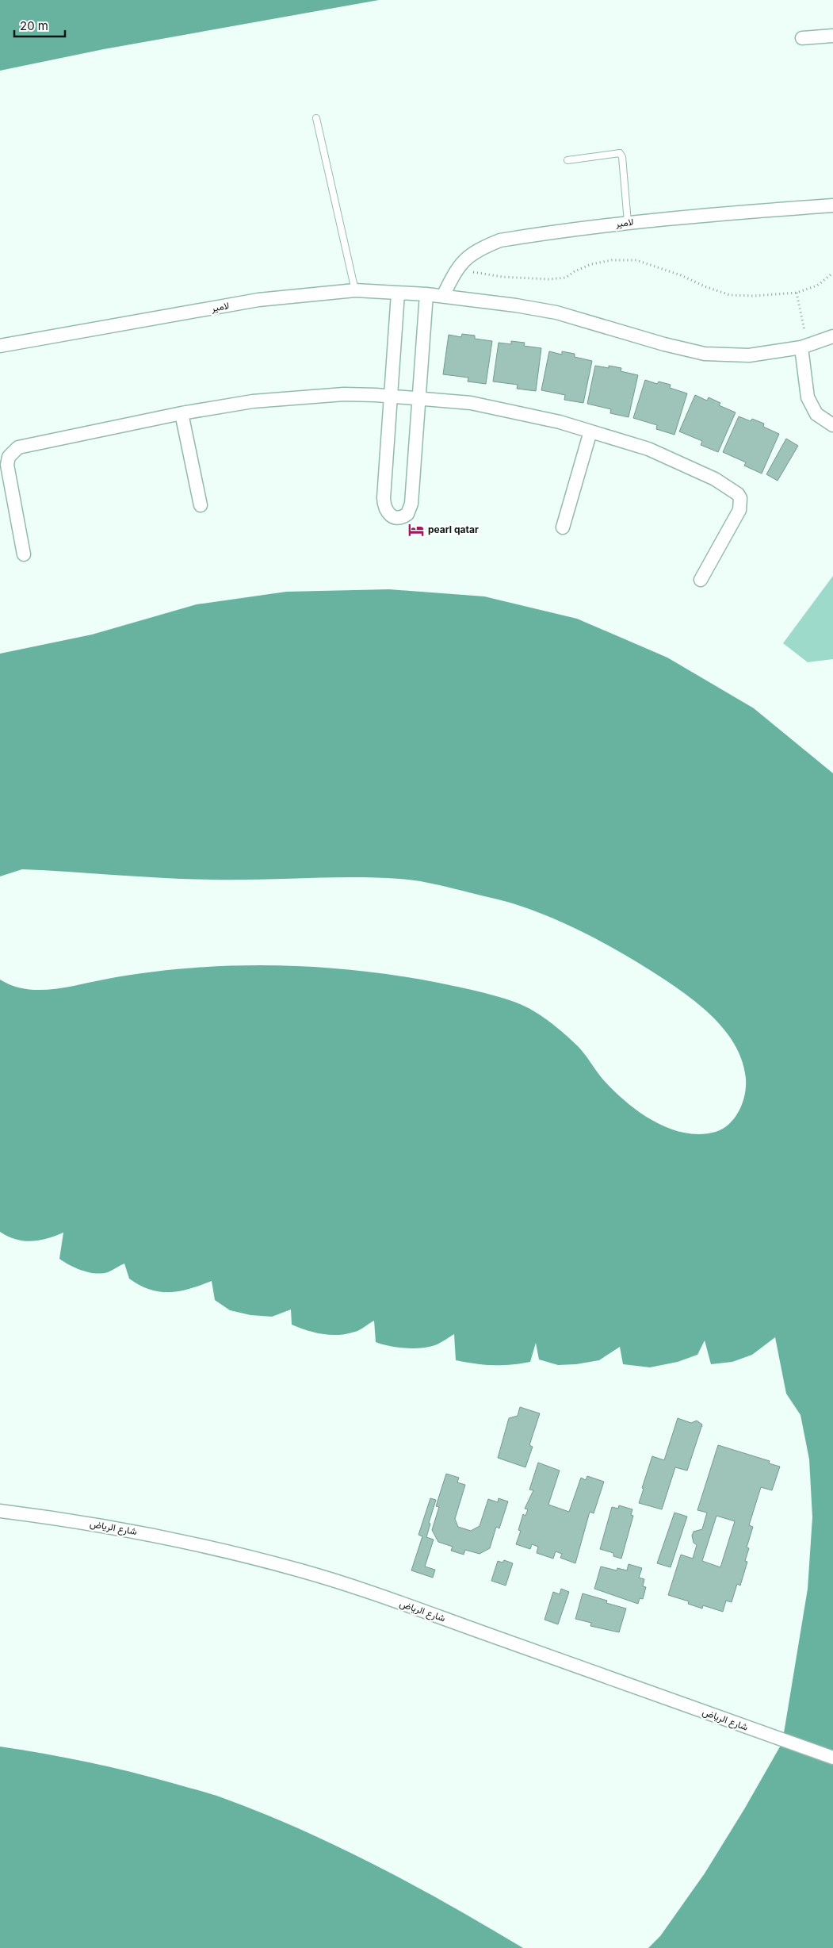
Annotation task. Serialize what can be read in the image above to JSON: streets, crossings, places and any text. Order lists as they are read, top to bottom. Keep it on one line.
{"streets":{"street":["لامير","شارع الرياض"]},"places":{"hotel":["pearl qatar"]},"scale_bar":"20 m"}
